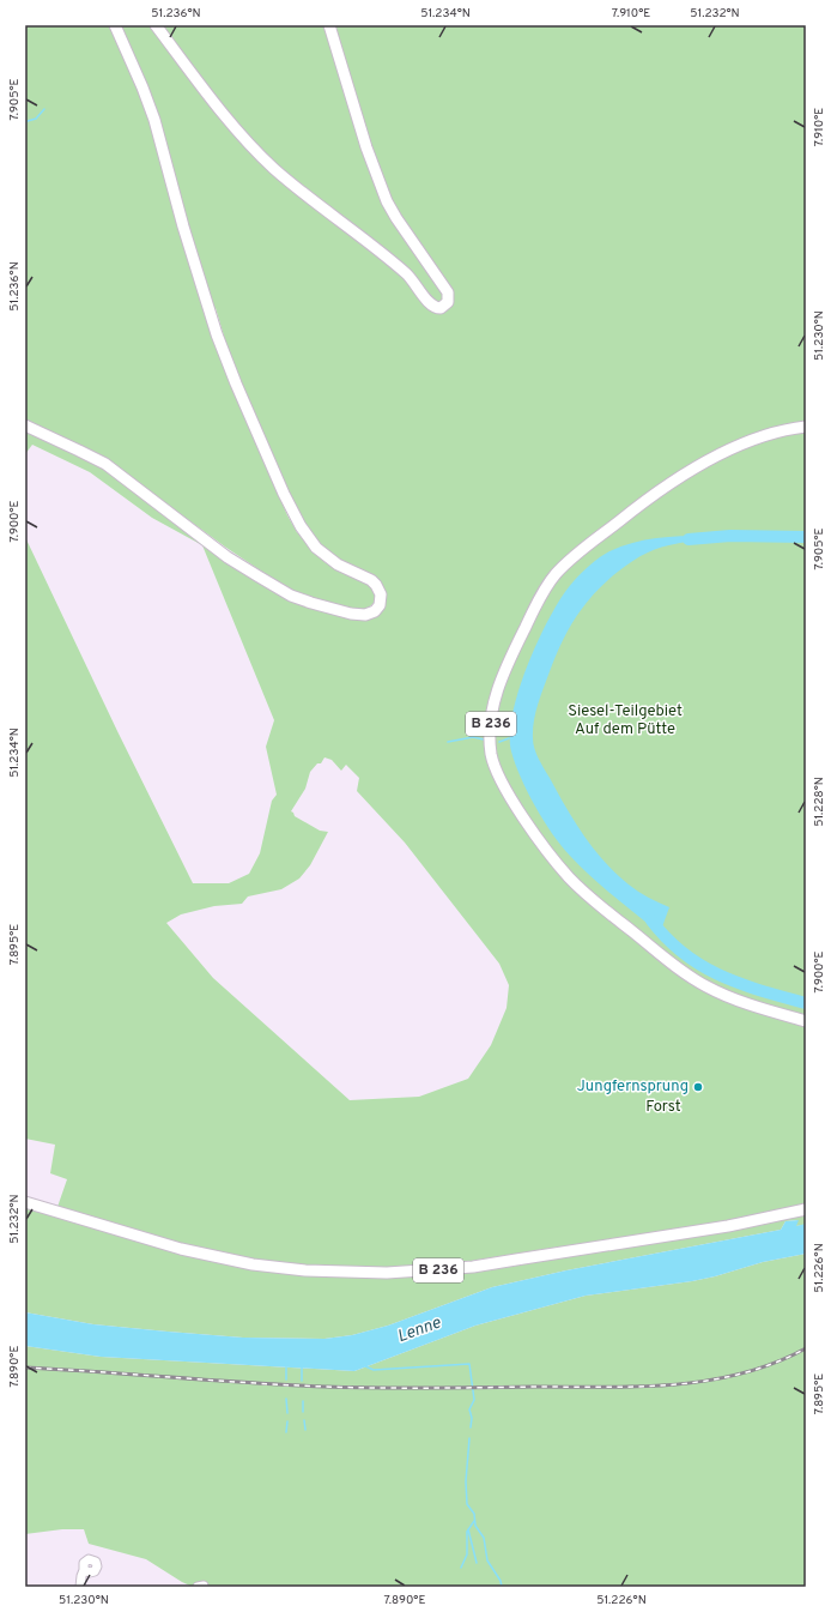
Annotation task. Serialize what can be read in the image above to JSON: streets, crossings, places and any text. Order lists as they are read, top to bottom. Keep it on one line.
{"streets":{"main road":["B 236"]},"water":["Lenne"],"parks":["Siesel-Teilgebiet Auf dem Pütte","Forst"],"places":["Jungfernsprung"],"coordinates":["51.236°N","51.234°N","7.910°E","51.232°N","7.905°E","51.230°N","7.900°E","51.228°N","7.895°E","51.226°N","7.890°E"]}
